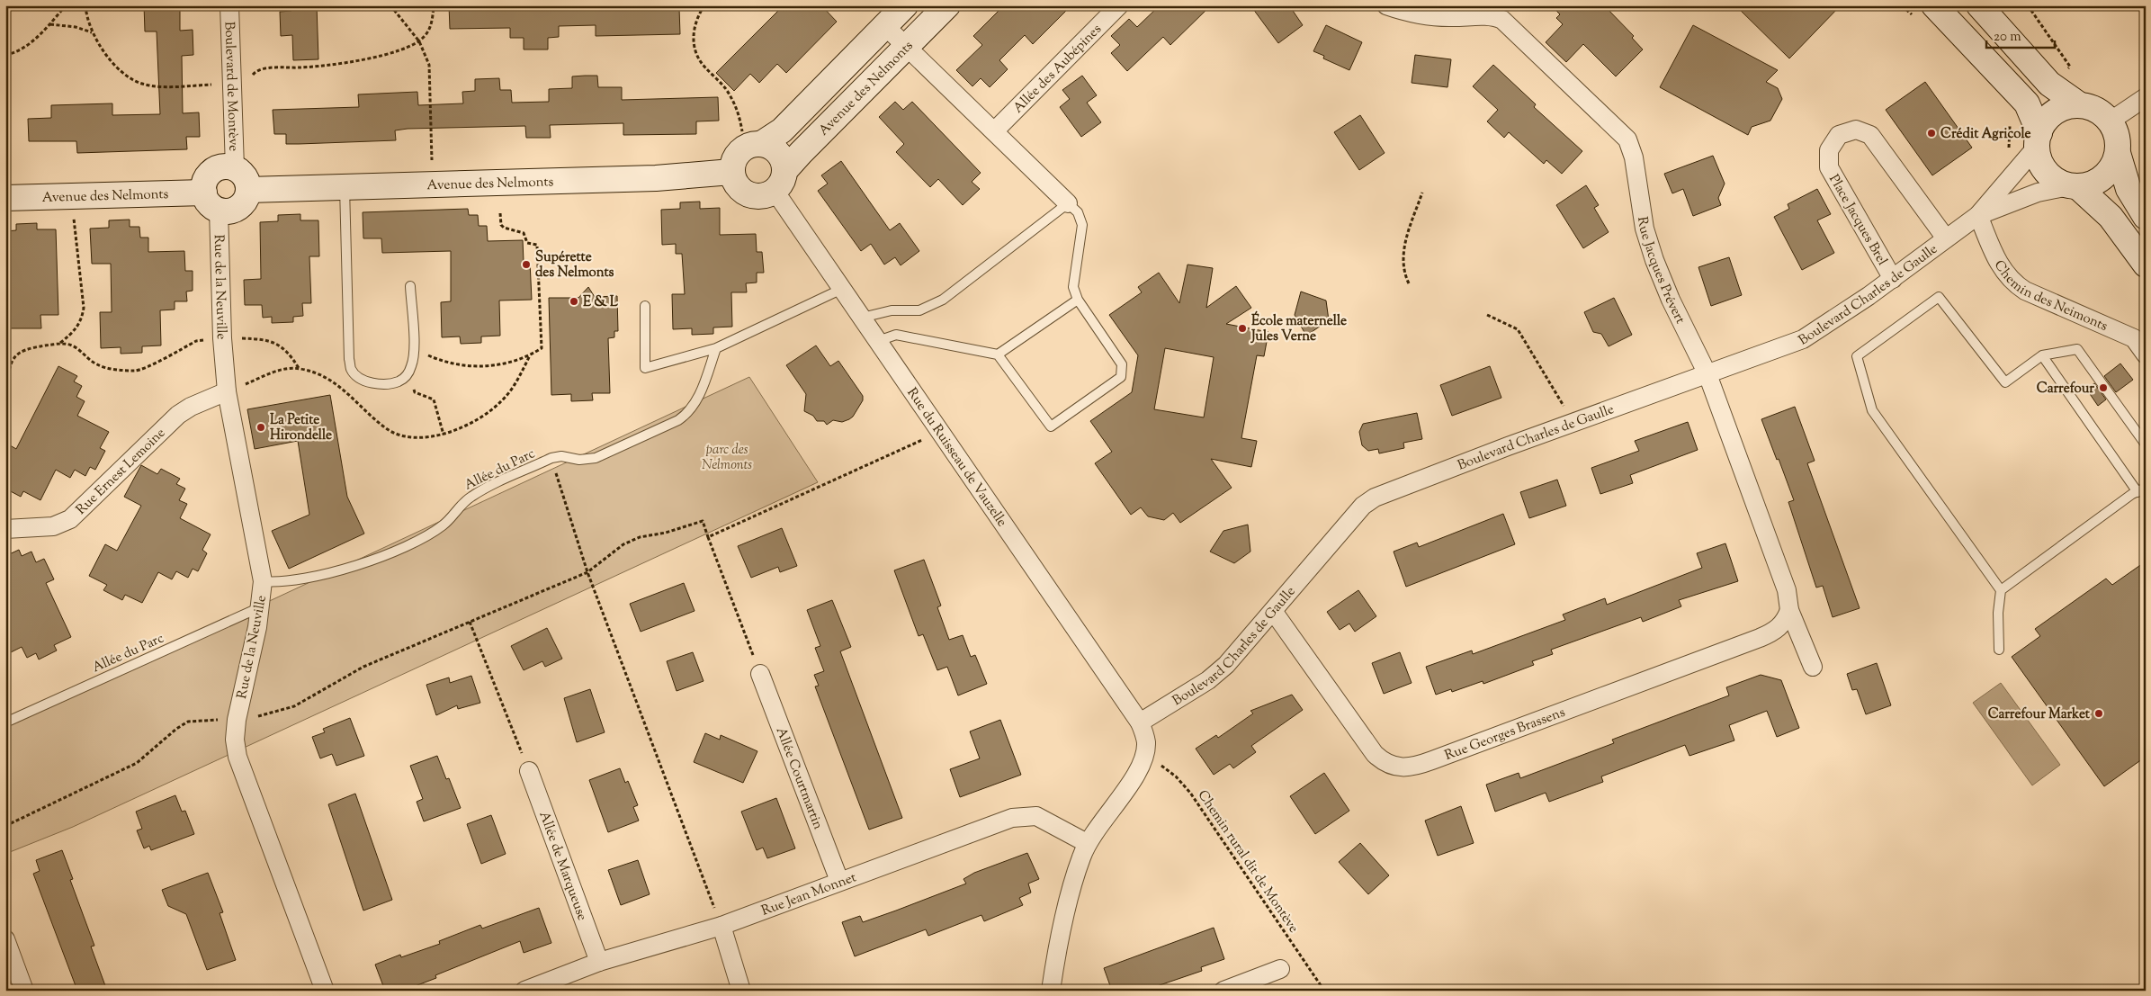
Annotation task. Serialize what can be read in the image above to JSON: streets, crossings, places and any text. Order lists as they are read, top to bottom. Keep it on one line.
{"streets":{"street":["Allée des Aubépines","Boulevard de Montève","Avenue des Nelmonts","Place Jacques Brel","Rue Jacques Prévert","Rue de la Neuville","Boulevard Charles de Gaulle","Chemin des Neimonts","Rue du Ruisseau de Vauzelle","Rue Ernest Lemoine","Rue Georges Brassens","Allée Courtmartin","Allée de Marqueuse","Rue Jean Monnet"],"lane":["Allée du Parc"],"path":["Chemin rural dit de Montève"]},"crossings":[["Boulevard de Montève","Avenue des Nelmonts"],["Boulevard de Montève","Rue de la Neuville"],["Avenue des Nelmonts","Rue de la Neuville"],["Avenue des Nelmonts","Rue du Ruisseau de Vauzelle"],["Place Jacques Brel","Boulevard Charles de Gaulle"],["Rue Jacques Prévert","Boulevard Charles de Gaulle"],["Rue Jacques Prévert","Rue Georges Brassens"],["Rue de la Neuville","Allée du Parc"],["Rue de la Neuville","Rue Ernest Lemoine"],["Boulevard Charles de Gaulle","Chemin des Neimonts"],["Boulevard Charles de Gaulle","Rue du Ruisseau de Vauzelle"],["Boulevard Charles de Gaulle","Rue Georges Brassens"],["Allée Courtmartin","Rue Jean Monnet"],["Allée de Marqueuse","Rue Jean Monnet"]],"parks":["parc des Nelmonts"],"places":["Crédit Agricole","Supérette des Nelmonts","E & L","École maternelle Jules Verne","Carrefour","La Petite Hirondelle","Carrefour Market"],"scale_bar":"20 m"}
